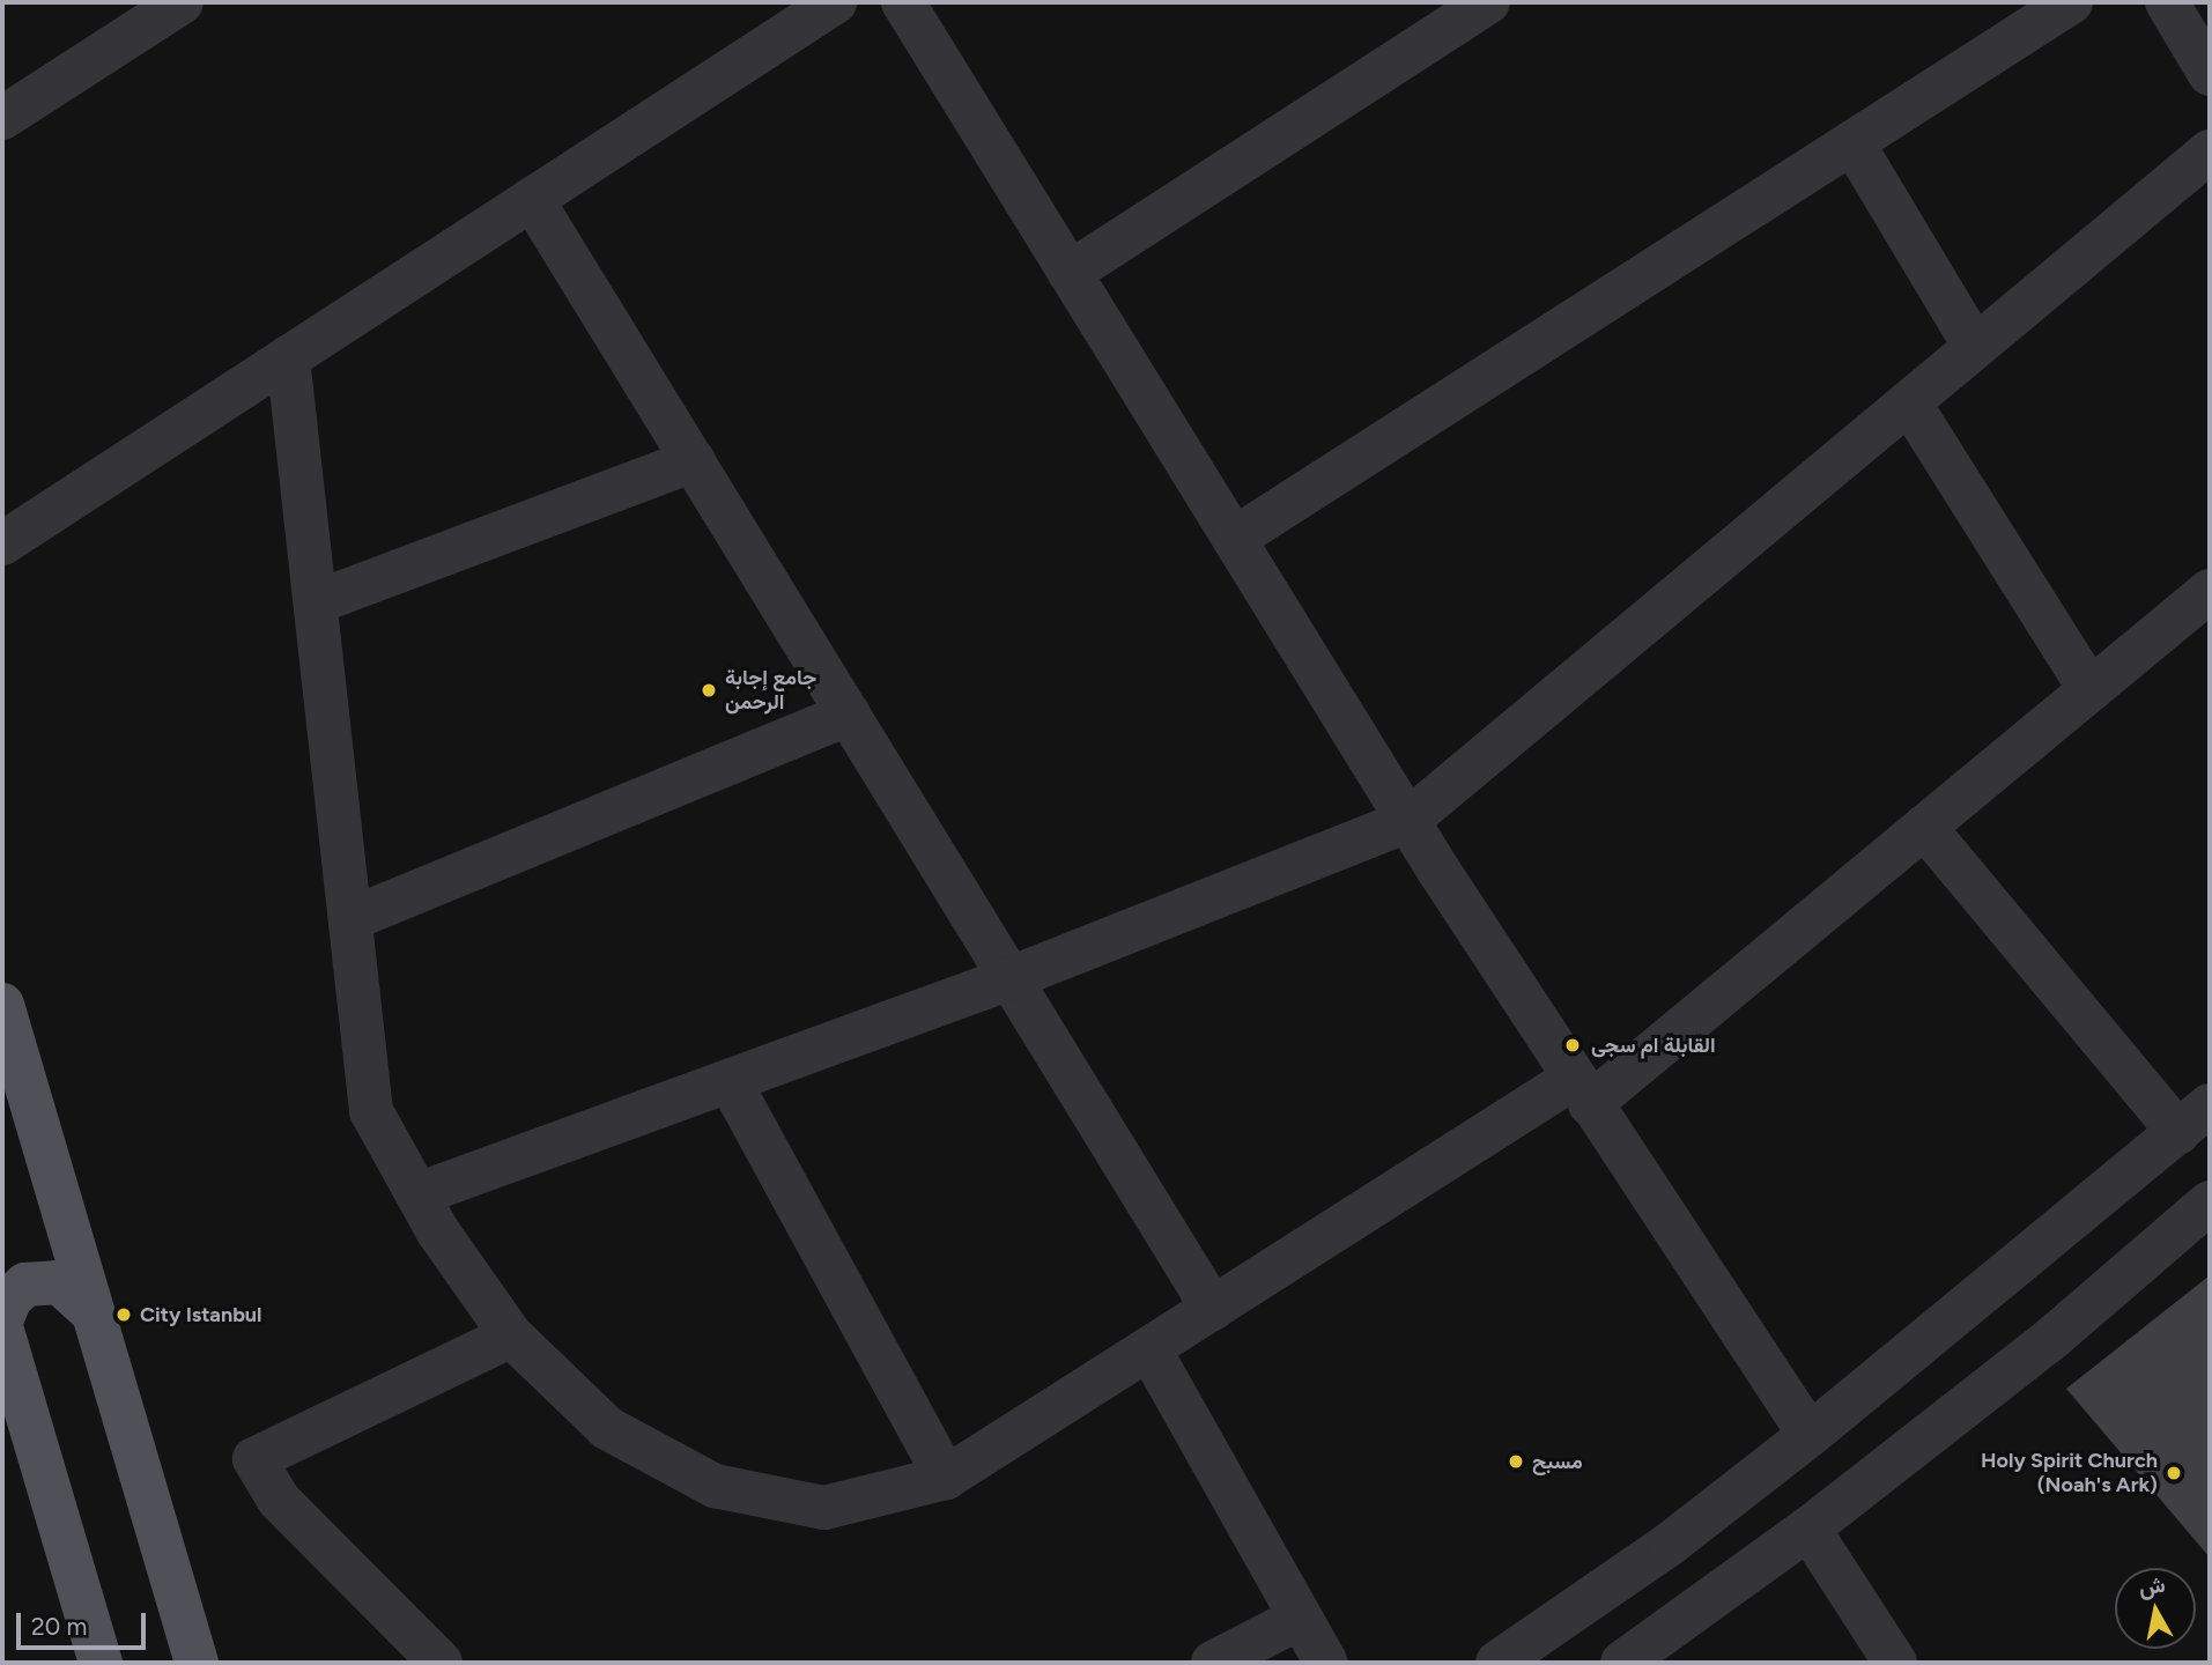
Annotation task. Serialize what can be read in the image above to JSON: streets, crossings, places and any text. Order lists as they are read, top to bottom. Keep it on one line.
{"places":["جامع إجابة الرحمن","القابلة ام سجى","City Istanbul","مسبح","Holy Spirit Church (Noah's Ark)"],"scale_bar":"20 m","north":"top"}
